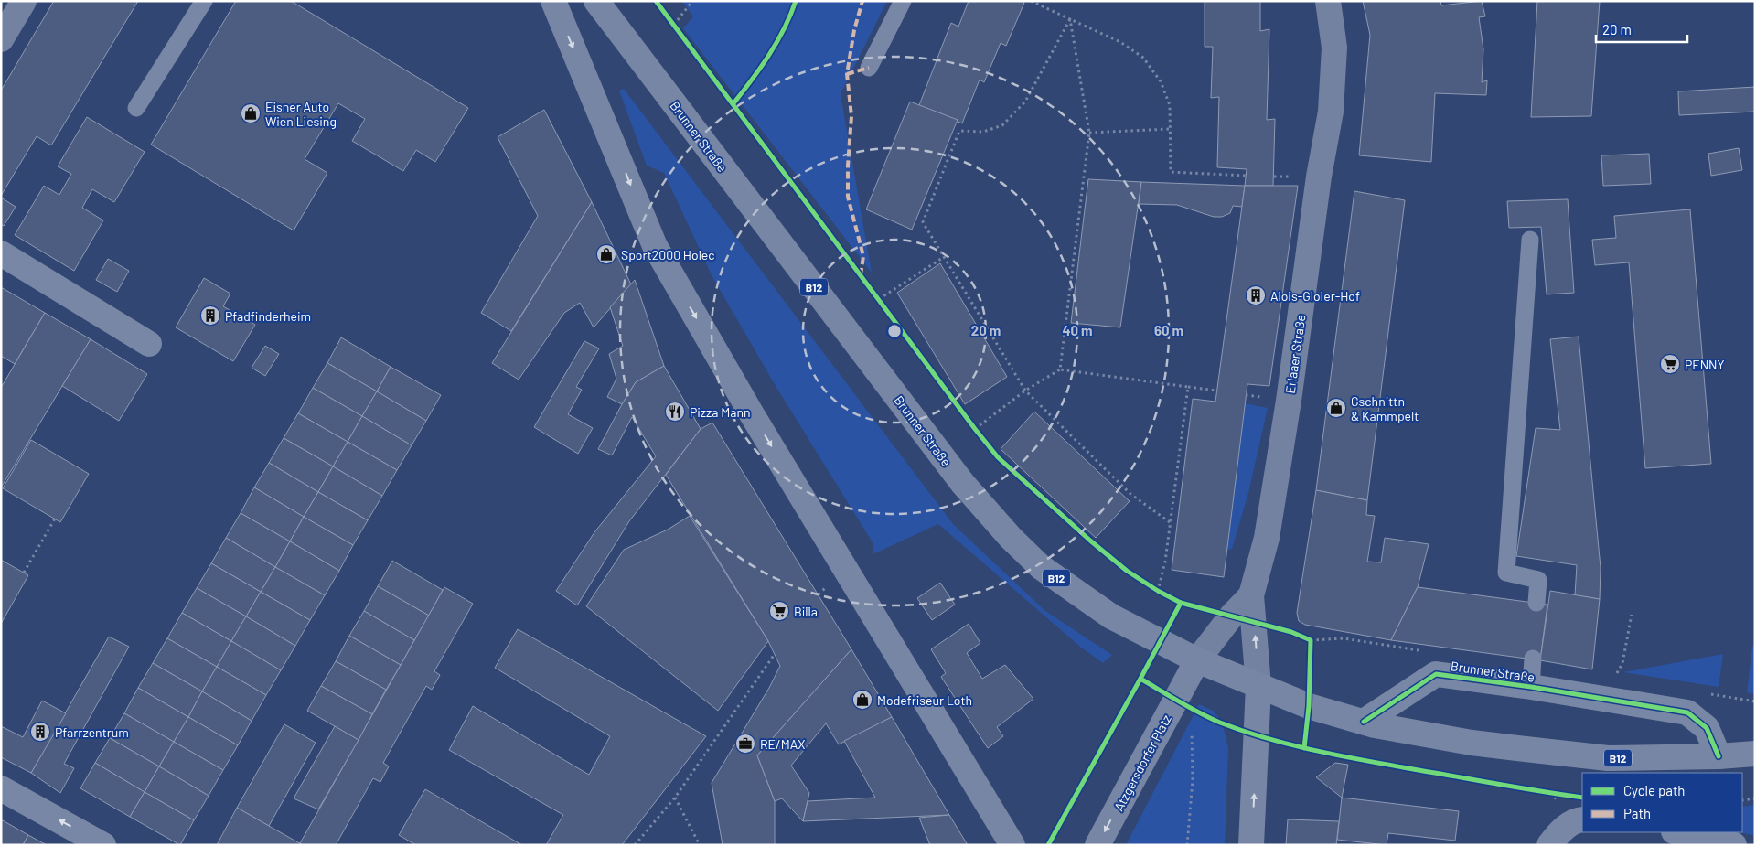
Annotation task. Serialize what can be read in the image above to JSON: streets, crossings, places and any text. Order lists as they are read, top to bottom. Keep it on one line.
{"streets":{"main road":["Brunner Straße","B12","Erlaaer Straße","Atzgersdorfer Platz"]},"crossings":[["Brunner Straße","Atzgersdorfer Platz"],["Erlaaer Straße","Atzgersdorfer Platz"]],"one_way":["Atzgersdorfer Platz"],"places":{"shop":["Eisner Auto Wien Liesing","Sport2000 Holec","Gschnittn & Kammpelt","Modefriseur Loth"],"building":["Alois-Gloier-Hof","Pfadfinderheim","Pfarrzentrum"],"supermarket":["PENNY","Billa"],"restaurant":["Pizza Mann"],"office":["RE/MAX"]},"legend":["Cycle path","Path"],"scale_bar":"20 m","rings":["20 m","40 m","60 m"]}
